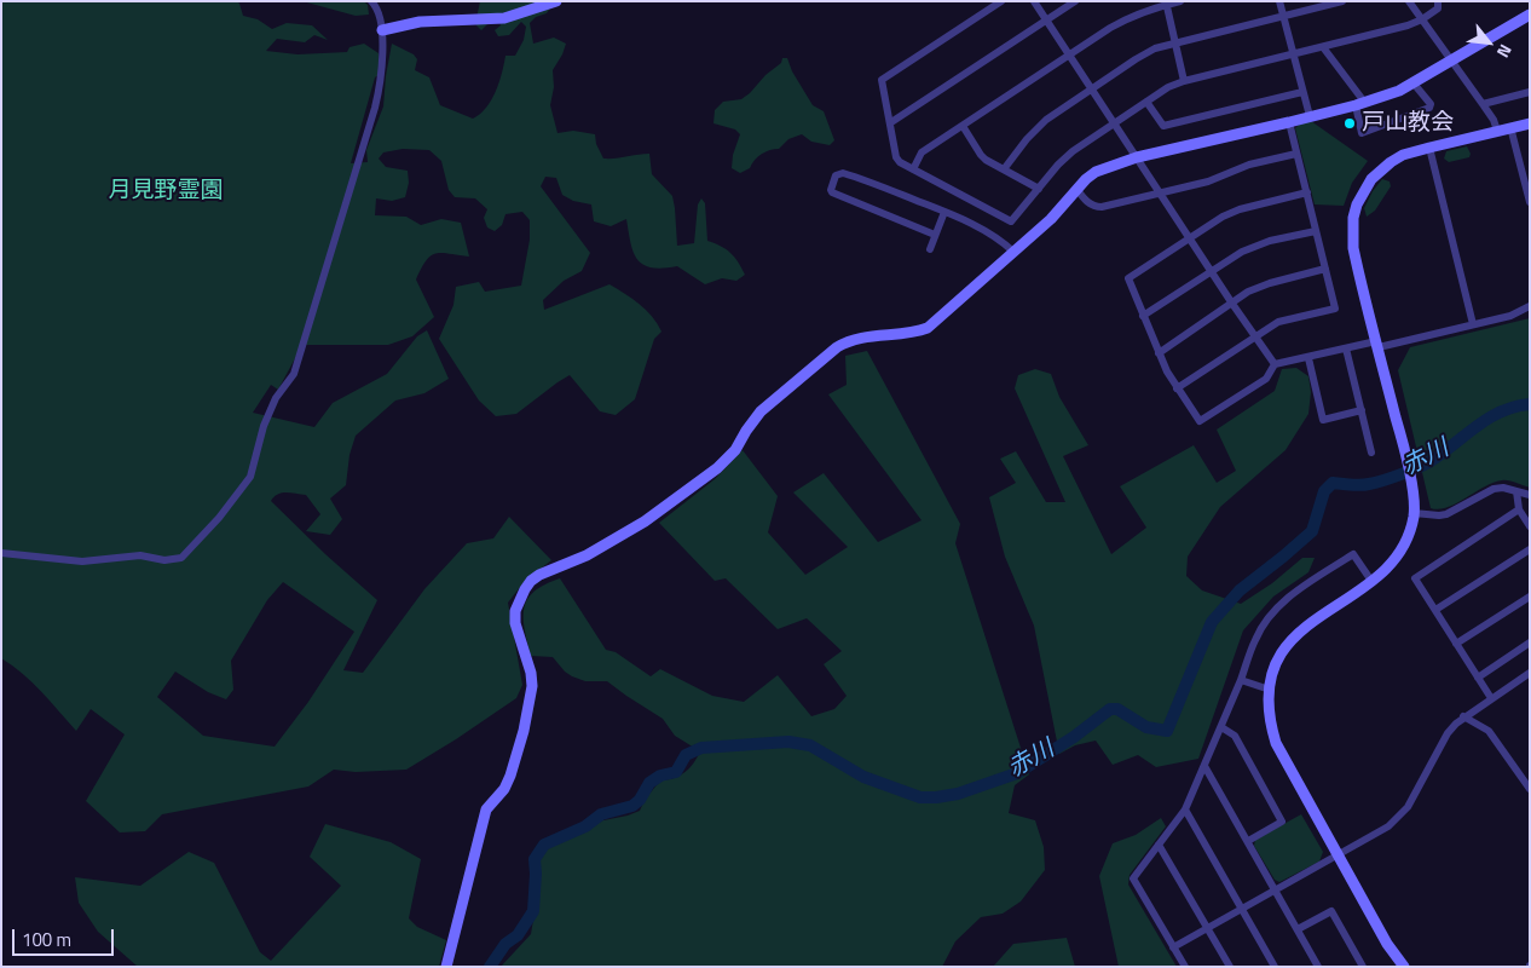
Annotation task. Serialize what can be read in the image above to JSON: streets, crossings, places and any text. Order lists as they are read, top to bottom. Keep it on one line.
{"water":["赤川"],"parks":["月見野霊園"],"places":["戸山教会"],"scale_bar":"100 m","north":"bottom right"}
